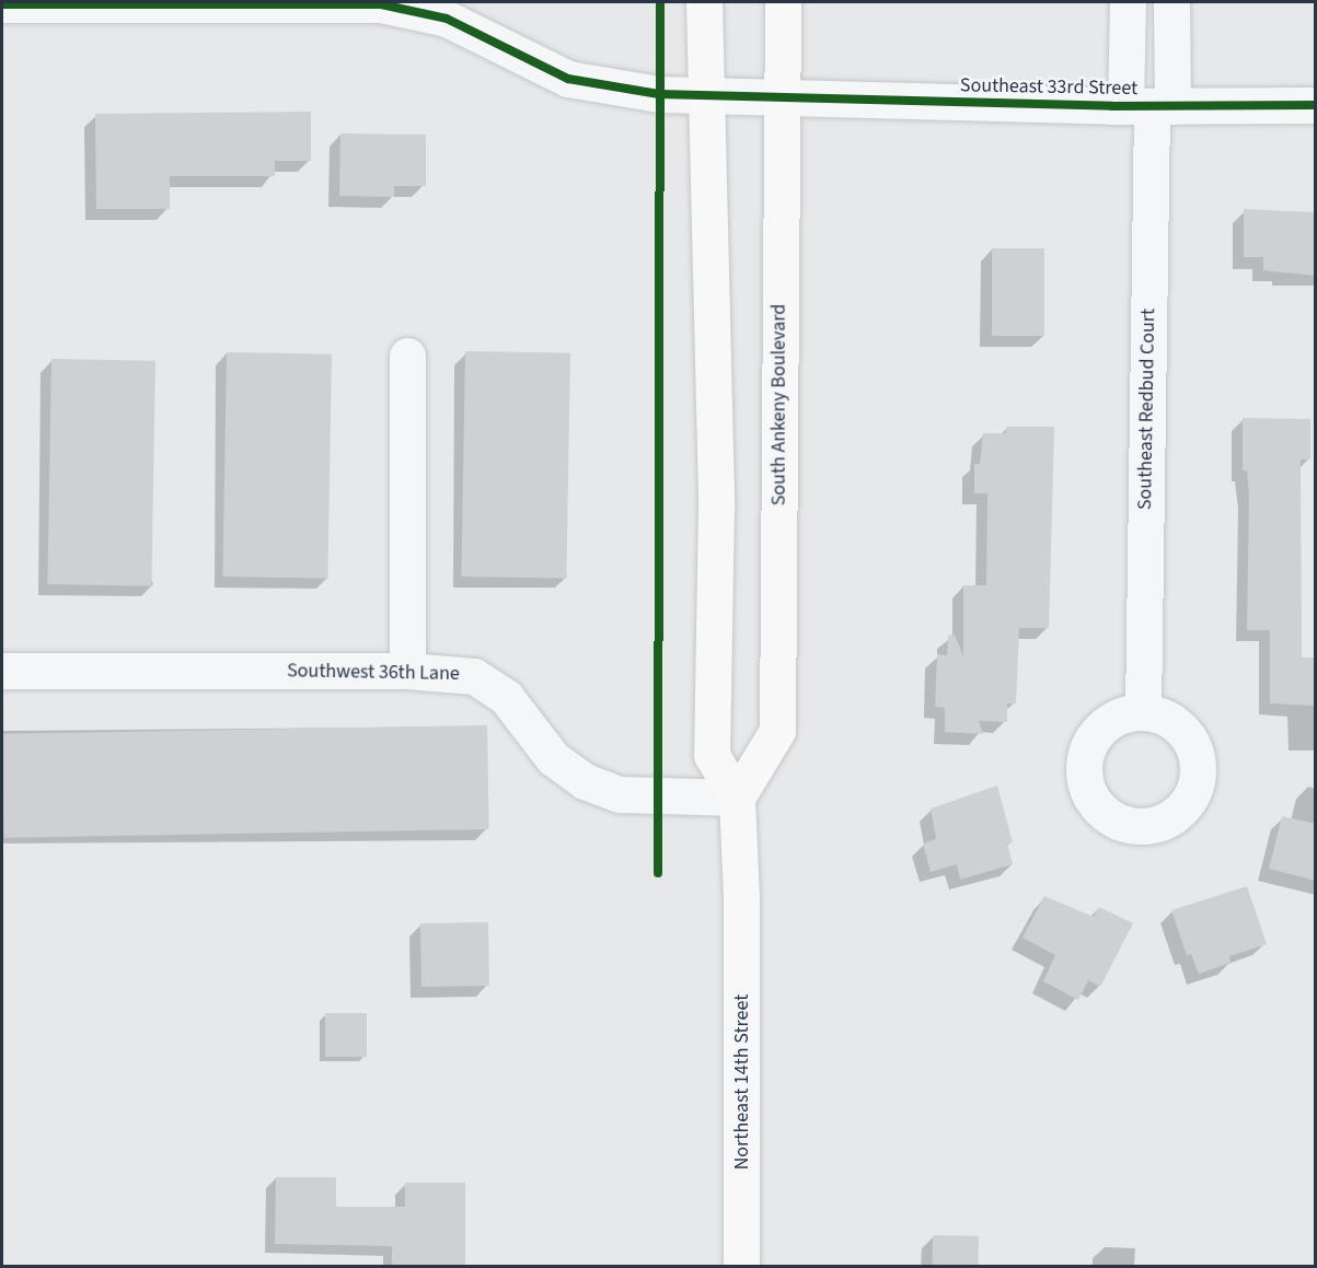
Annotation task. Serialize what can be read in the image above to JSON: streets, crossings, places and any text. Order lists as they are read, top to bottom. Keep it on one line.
{"streets":{"main road":["South Ankeny Boulevard","Northeast 14th Street"],"street":["Southeast 33rd Street","Southeast Redbud Court","Southwest 36th Lane"]},"crossings":[["Southeast 33rd Street","South Ankeny Boulevard"],["Southeast 33rd Street","Southeast Redbud Court"],["South Ankeny Boulevard","Southwest 36th Lane"],["South Ankeny Boulevard","Northeast 14th Street"],["Southwest 36th Lane","Northeast 14th Street"]]}
